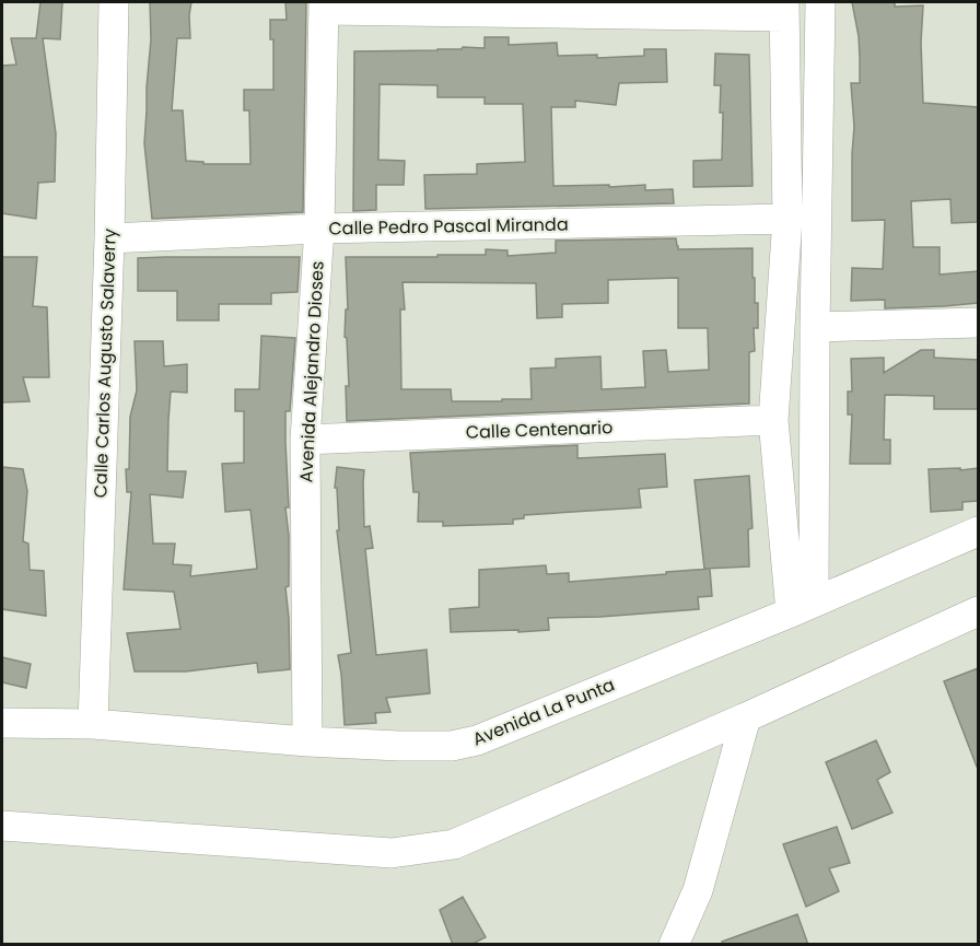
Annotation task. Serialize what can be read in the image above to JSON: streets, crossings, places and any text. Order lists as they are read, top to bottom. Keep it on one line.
{"streets":{"street":["Calle Pedro Pascal Miranda","Calle Carlos Augusto Salaverry","Avenida Alejandro Dioses","Calle Centenario","Avenida La Punta"]},"crossings":[["Calle Pedro Pascal Miranda","Calle Carlos Augusto Salaverry"],["Calle Pedro Pascal Miranda","Avenida Alejandro Dioses"],["Calle Carlos Augusto Salaverry","Avenida La Punta"],["Avenida Alejandro Dioses","Calle Centenario"],["Avenida Alejandro Dioses","Avenida La Punta"]]}
